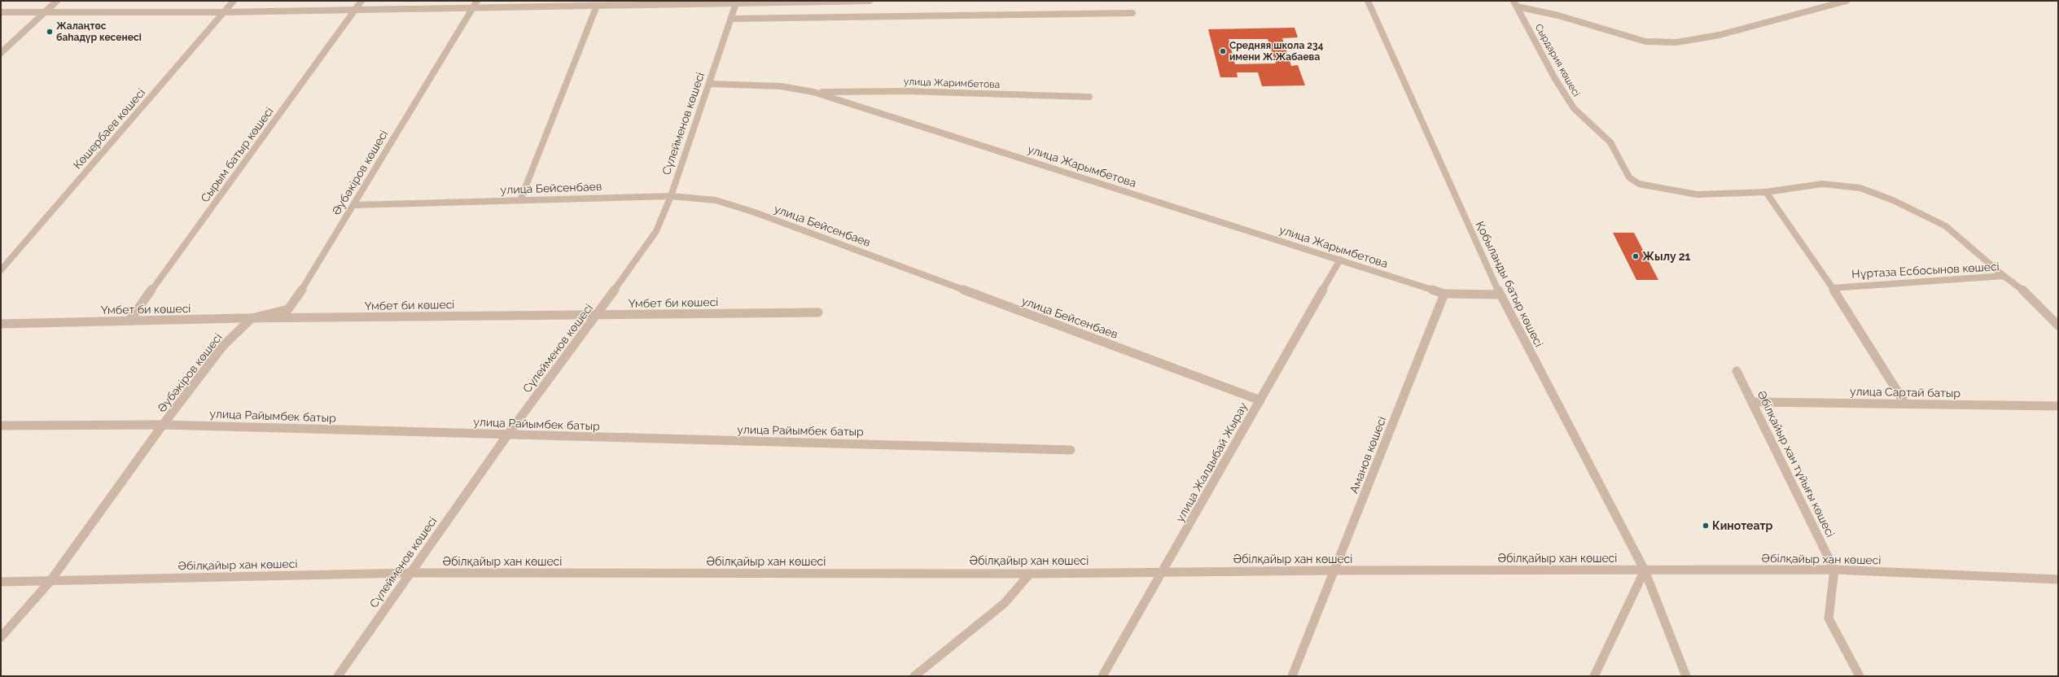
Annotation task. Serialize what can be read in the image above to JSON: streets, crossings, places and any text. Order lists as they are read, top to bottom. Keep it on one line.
{"streets":{"street":["Сырдария көшесі","улица Жаримбетова","Сүлейменов көшесі","Көшербаев көшесі","Сырым батыр көшесі","улица Жарымбетова","Әубәкіров көшесі","улица Бейсенбаев","Нұртаза Есбосынов көшесі","Қобыланды батыр көшесі","Үмбет би көшесі","улица Сартай батыр","улица Райымбек батыр","Аманов көшесі","улица Жалдыбай Жырау","Әбілқайыр хан тұйығы көшесі","Әбілқайыр хан көшесі"]},"crossings":[["улица Жаримбетова","улица Жарымбетова"],["Сүлейменов көшесі","улица Жарымбетова"],["Сүлейменов көшесі","улица Бейсенбаев"],["Сүлейменов көшесі","Үмбет би көшесі"],["Сүлейменов көшесі","улица Райымбек батыр"],["Сүлейменов көшесі","Әбілқайыр хан көшесі"],["Сырым батыр көшесі","Үмбет би көшесі"],["улица Жарымбетова","Аманов көшесі"],["улица Жарымбетова","улица Жалдыбай Жырау"],["Әубәкіров көшесі","улица Бейсенбаев"],["Әубәкіров көшесі","Үмбет би көшесі"],["Әубәкіров көшесі","улица Райымбек батыр"],["Әубәкіров көшесі","Әбілқайыр хан көшесі"],["улица Бейсенбаев","улица Жалдыбай Жырау"],["Қобыланды батыр көшесі","Әбілқайыр хан көшесі"],["улица Сартай батыр","Әбілқайыр хан тұйығы көшесі"],["Аманов көшесі","Әбілқайыр хан көшесі"],["улица Жалдыбай Жырау","Әбілқайыр хан көшесі"],["Әбілқайыр хан тұйығы көшесі","Әбілқайыр хан көшесі"]],"places":["Жалаңтөс баһадүр кесенесі","Средняя школа 234 имени Ж.Жабаева","Жылу 21","Кинотеатр"]}
